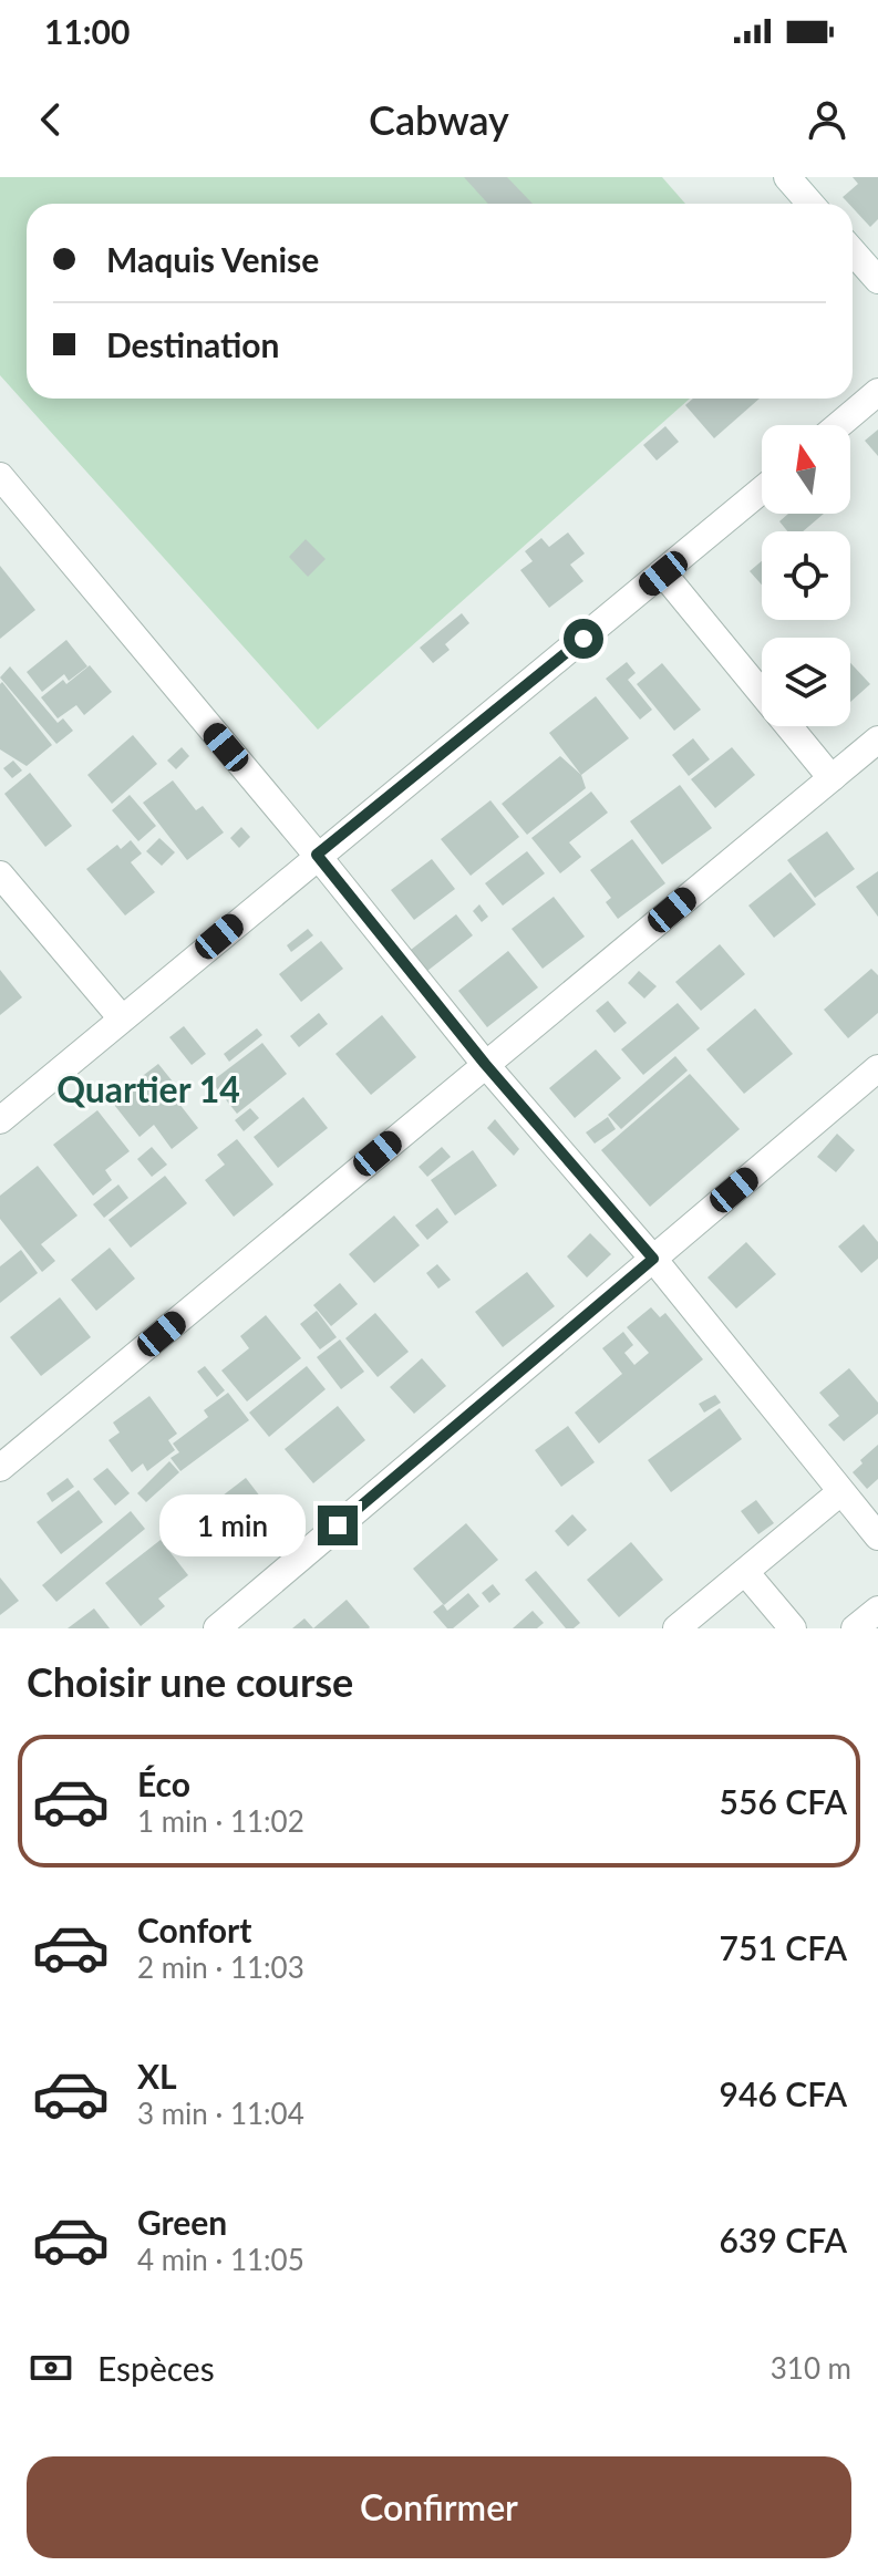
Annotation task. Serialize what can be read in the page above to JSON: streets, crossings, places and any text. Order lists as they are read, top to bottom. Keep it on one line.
{"districts":["Quartier 14"],"north":"top","page":{"status":"11:00","header":"Cabway","banner":["Maquis Venise","Destination"],"bubble":"1 min","heading":"Choisir une course","list":[{"name":"Éco","note":"1 min · 11:02","value":"556 CFA"},{"name":"Confort","note":"2 min · 11:03","value":"751 CFA"},{"name":"XL","note":"3 min · 11:04","value":"946 CFA"},{"name":"Green","note":"4 min · 11:05","value":"639 CFA"}],"pay":["Espèces","310 m"],"buttons":"Confirmer"}}
